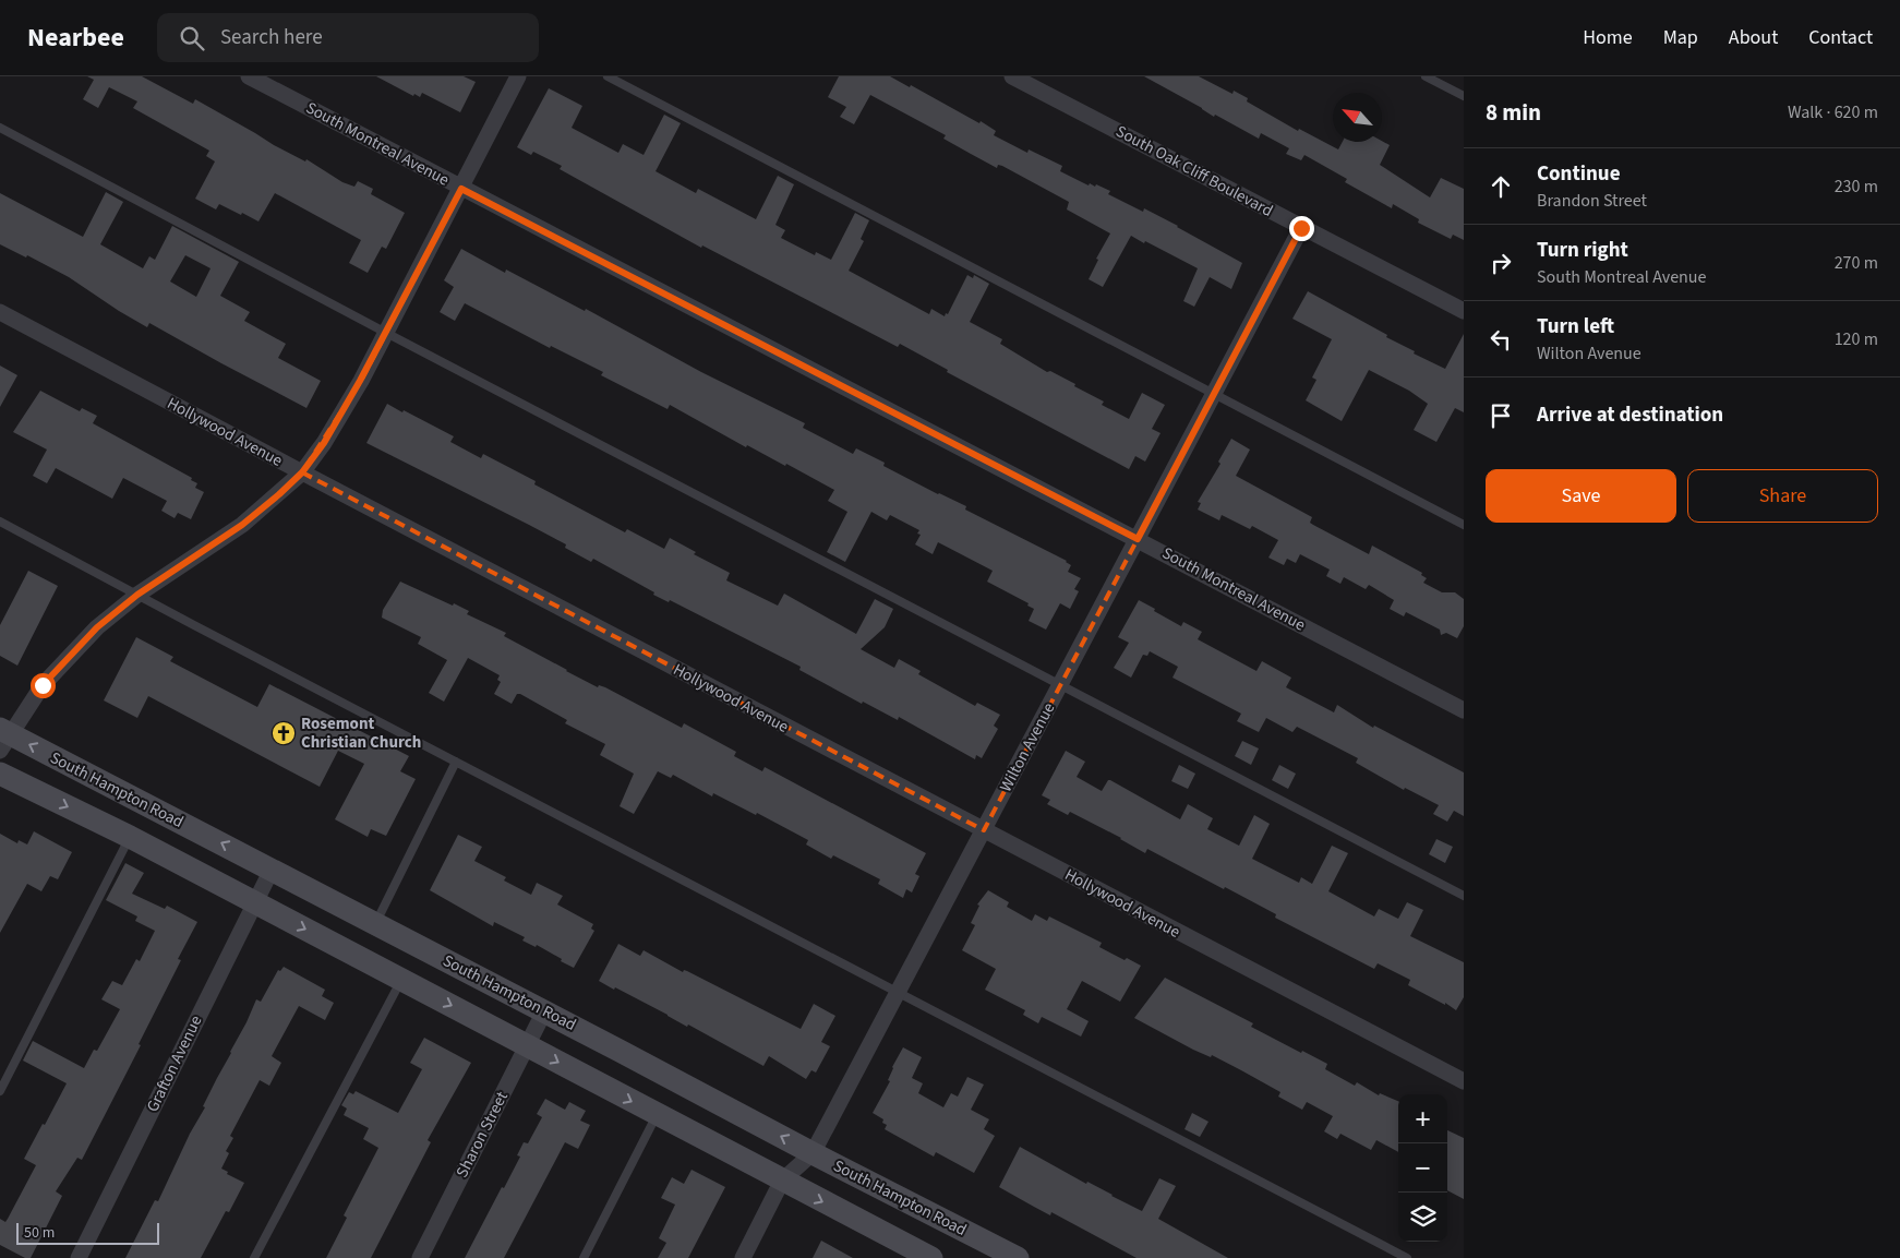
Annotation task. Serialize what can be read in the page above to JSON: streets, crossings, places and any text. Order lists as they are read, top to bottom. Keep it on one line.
{"streets":{"main road":["South Hampton Road"],"street":["South Montreal Avenue","South Oak Cliff Boulevard","Hollywood Avenue","Wilton Avenue","Grafton Avenue","Sharon Street"]},"crossings":[["South Montreal Avenue","Wilton Avenue"],["South Oak Cliff Boulevard","Wilton Avenue"],["Hollywood Avenue","Wilton Avenue"],["Wilton Avenue","South Hampton Road"],["South Hampton Road","Grafton Avenue"],["South Hampton Road","Sharon Street"]],"places":{"church":["Rosemont Christian Church"]},"scale_bar":"50 m","north":"top left","page":{"header":"Nearbee","search":"Search here","nav":["Home","Map","About","Contact"],"heading":["8 min","Walk · 620 m"],"list":[["Continue","Brandon Street","230 m"],["Turn right","South Montreal Avenue","270 m"],["Turn left","Wilton Avenue","120 m"],"Arrive at destination"],"buttons":["Save","Share"],"map_buttons":["+","−"],"scale":"50 m"}}
